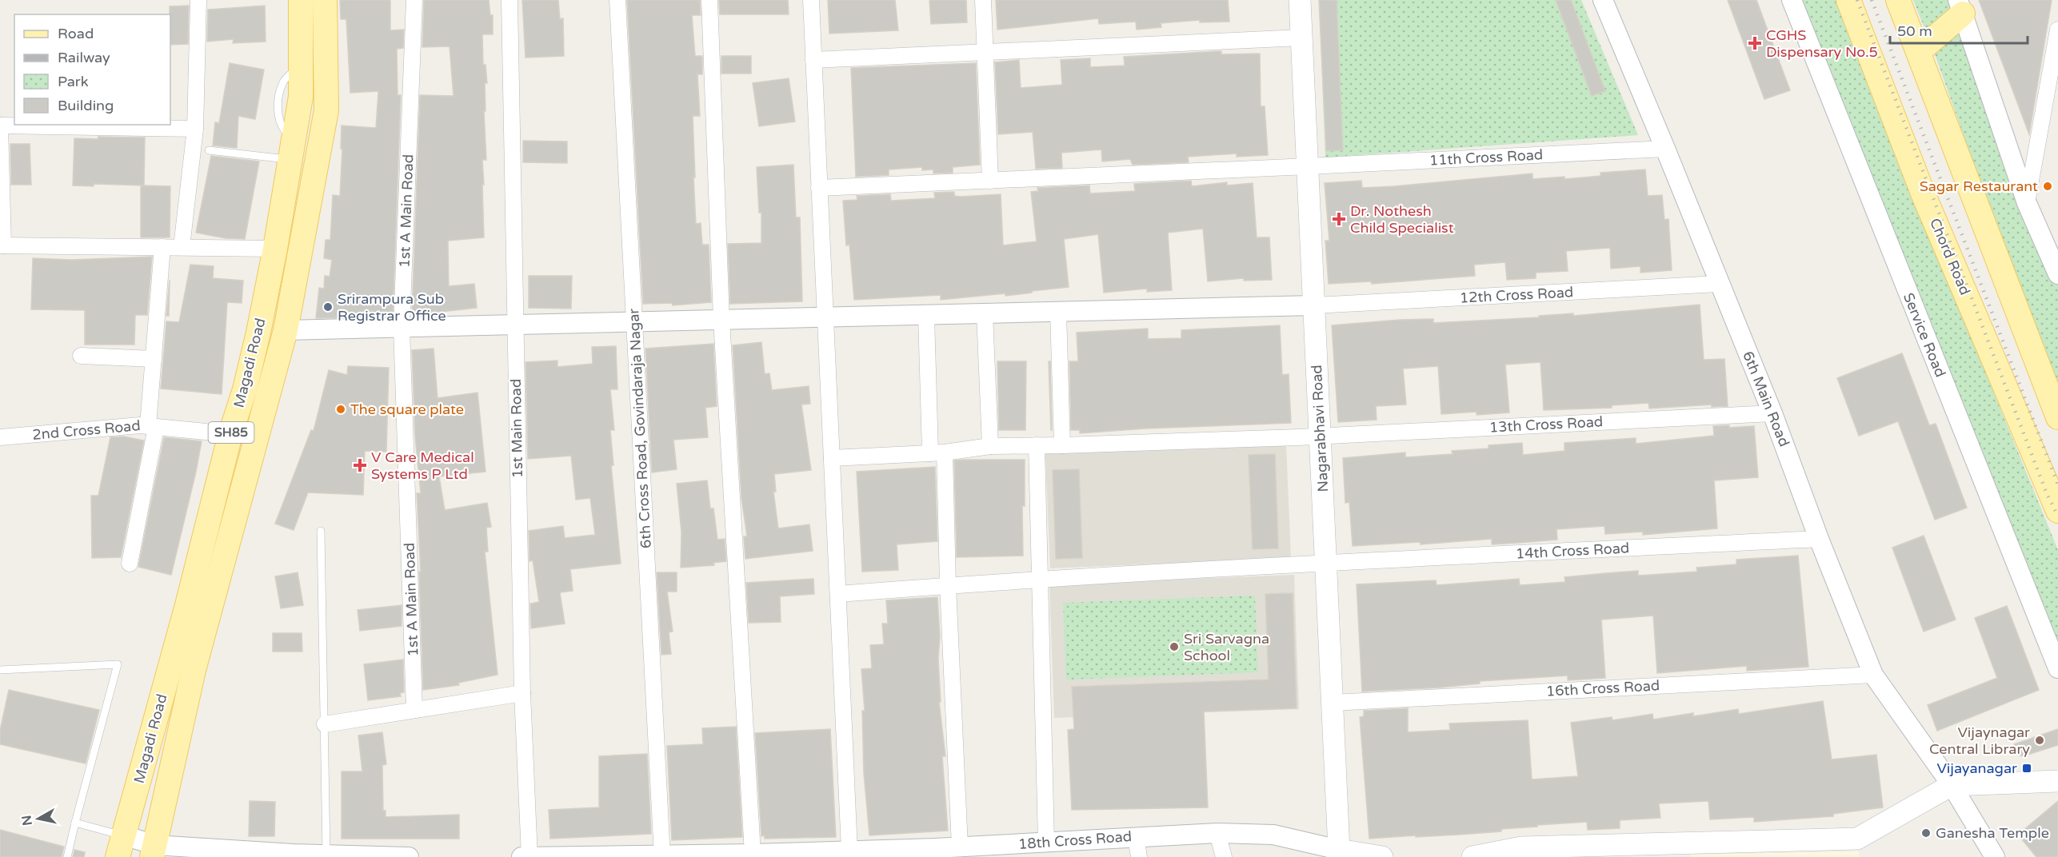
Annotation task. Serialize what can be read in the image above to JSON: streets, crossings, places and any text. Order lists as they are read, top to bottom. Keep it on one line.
{"streets":{"main road":["Chord Road","Magadi Road","Nagarabhavi Road","SH85"],"street":["11th Cross Road","1st A Main Road","12th Cross Road","Service Road","6th Main Road","13th Cross Road","1st Main Road","6th Cross Road, Govindaraja Nagar","2nd Cross Road","14th Cross Road","16th Cross Road","18th Cross Road"]},"crossings":[["11th Cross Road","6th Main Road"],["11th Cross Road","Nagarabhavi Road"],["12th Cross Road","6th Main Road"],["12th Cross Road","Nagarabhavi Road"],["Magadi Road","2nd Cross Road"],["6th Main Road","13th Cross Road"],["6th Main Road","14th Cross Road"],["6th Main Road","16th Cross Road"],["13th Cross Road","Nagarabhavi Road"],["1st Main Road","18th Cross Road"],["6th Cross Road, Govindaraja Nagar","18th Cross Road"],["Nagarabhavi Road","14th Cross Road"],["Nagarabhavi Road","16th Cross Road"],["Nagarabhavi Road","18th Cross Road"]],"places":{"health":["CGHS Dispensary No.5","Dr. Nothesh Child Specialist","V Care Medical Systems P Ltd"],"other":["Sagar Restaurant","Srirampura Sub Registrar Office","The square plate","Sri Sarvagna School","Vijaynagar Central Library","Ganesha Temple"],"transit":["Vijayanagar"]},"legend":["Road","Railway","Park","Building"],"scale_bar":"50 m","north":"left"}
